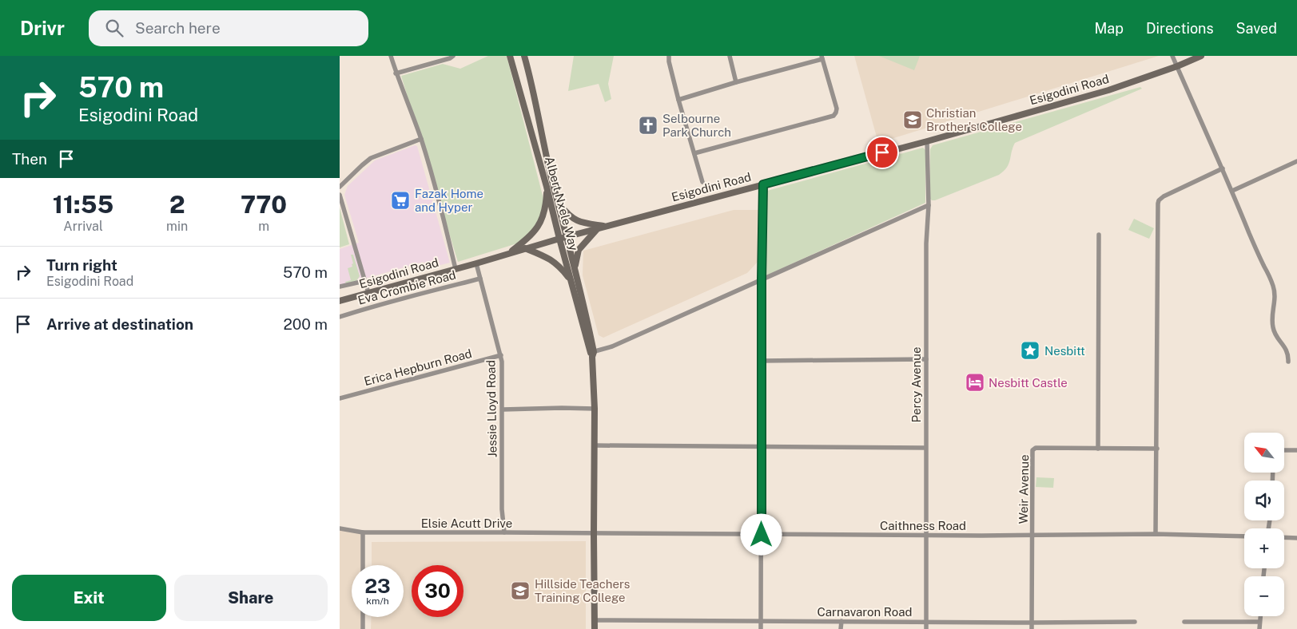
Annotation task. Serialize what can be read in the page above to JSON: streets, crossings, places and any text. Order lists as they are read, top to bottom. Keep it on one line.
{"streets":{"main road":["Esigodini Road","Albert Nxele Way"],"street":["Eva Crombie Road","Erica Hepburn Road","Percy Avenue","Jessie Lloyd Road","Weir Avenue","Elsie Acutt Drive","Caithness Road","Carnavaron Road"]},"crossings":[["Esigodini Road","Albert Nxele Way"],["Esigodini Road","Percy Avenue"],["Esigodini Road","Jessie Lloyd Road"],["Albert Nxele Way","Elsie Acutt Drive"],["Albert Nxele Way","Caithness Road"],["Albert Nxele Way","Carnavaron Road"],["Eva Crombie Road","Jessie Lloyd Road"],["Erica Hepburn Road","Jessie Lloyd Road"],["Percy Avenue","Caithness Road"],["Percy Avenue","Carnavaron Road"],["Jessie Lloyd Road","Elsie Acutt Drive"],["Weir Avenue","Caithness Road"],["Weir Avenue","Carnavaron Road"],["Elsie Acutt Drive","Caithness Road"]],"places":{"school or university":["Christian Brother's College","Hillside Teachers Training College"],"church":["Selbourne Park Church"],"supermarket":["Fazak Home and Hyper"],"place":["Nesbitt"],"hotel":["Nesbitt Castle"]},"north":"top left","page":{"header":"Drivr","search":"Search here","nav":["Map","Directions","Saved"],"turn":["570 m","Esigodini Road"],"then":"Then","eta":["11:55","Arrival","2","min","770","m"],"list":[{"name":"Turn right","note":"Esigodini Road","value":"570 m"},{"name":"Arrive at destination","value":"200 m"}],"map_buttons":["+","−"],"speed":"23 km/h","limit":"30","buttons":["Exit","Share"]}}
